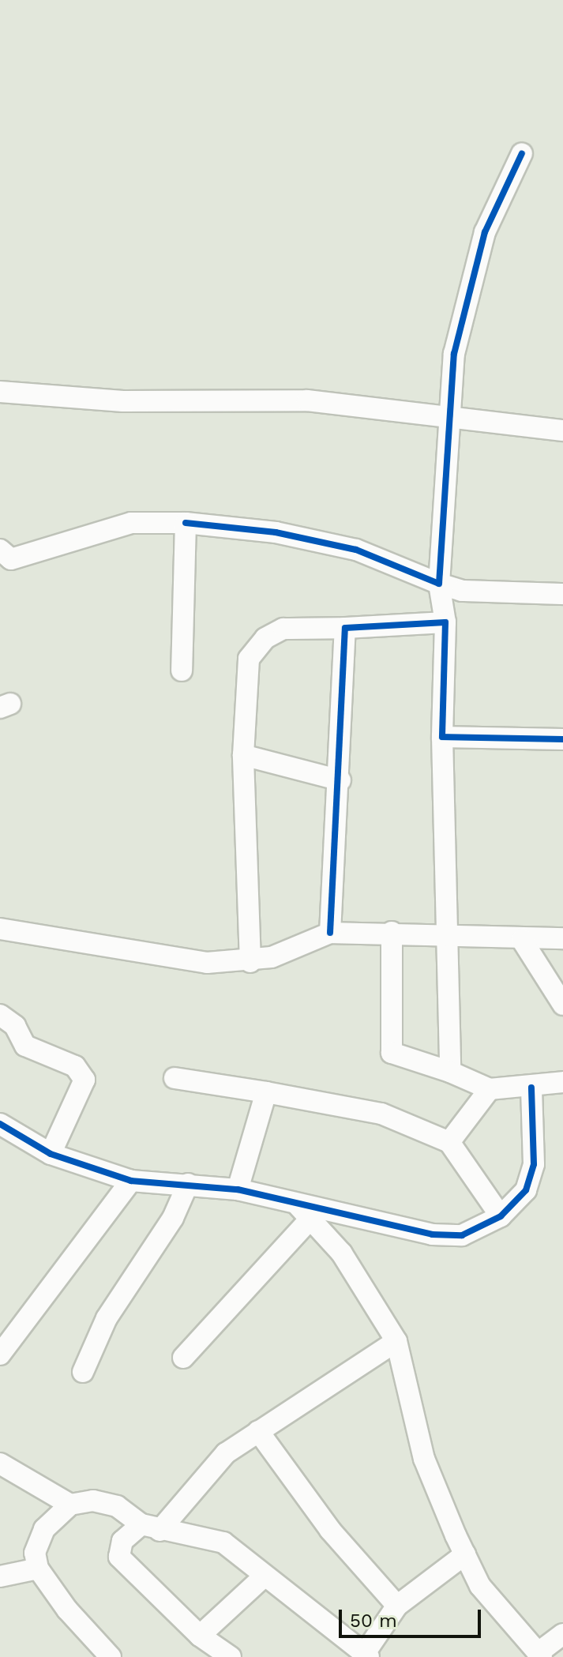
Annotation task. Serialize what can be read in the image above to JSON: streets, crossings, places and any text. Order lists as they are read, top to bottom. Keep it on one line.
{"scale_bar":"50 m"}
